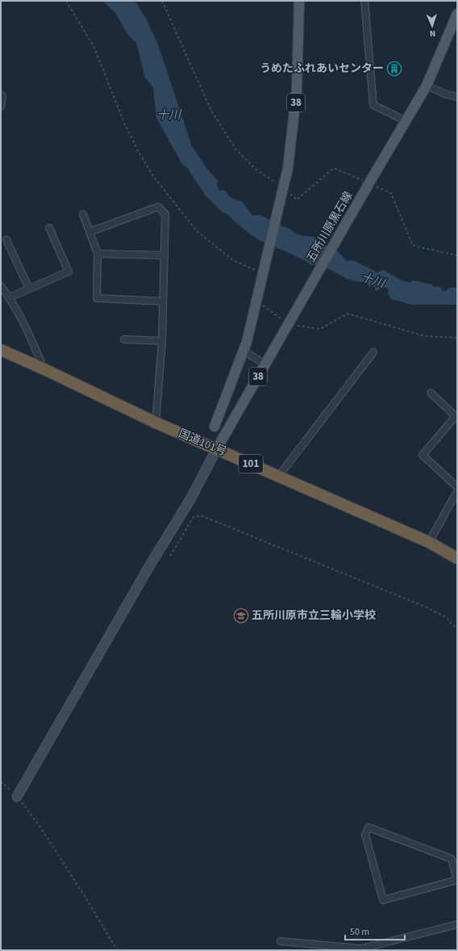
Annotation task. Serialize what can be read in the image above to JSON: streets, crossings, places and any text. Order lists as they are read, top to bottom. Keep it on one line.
{"streets":{"highway":["国道101号","101"],"main road":["38","五所川原黒石線"]},"crossings":[["五所川原黒石線","国道101号"]],"water":["十川"],"places":{"building":["うめたふれあいセンター"],"school or university":["五所川原市立三輪小学校"]},"scale_bar":"50 m","north":"bottom"}
